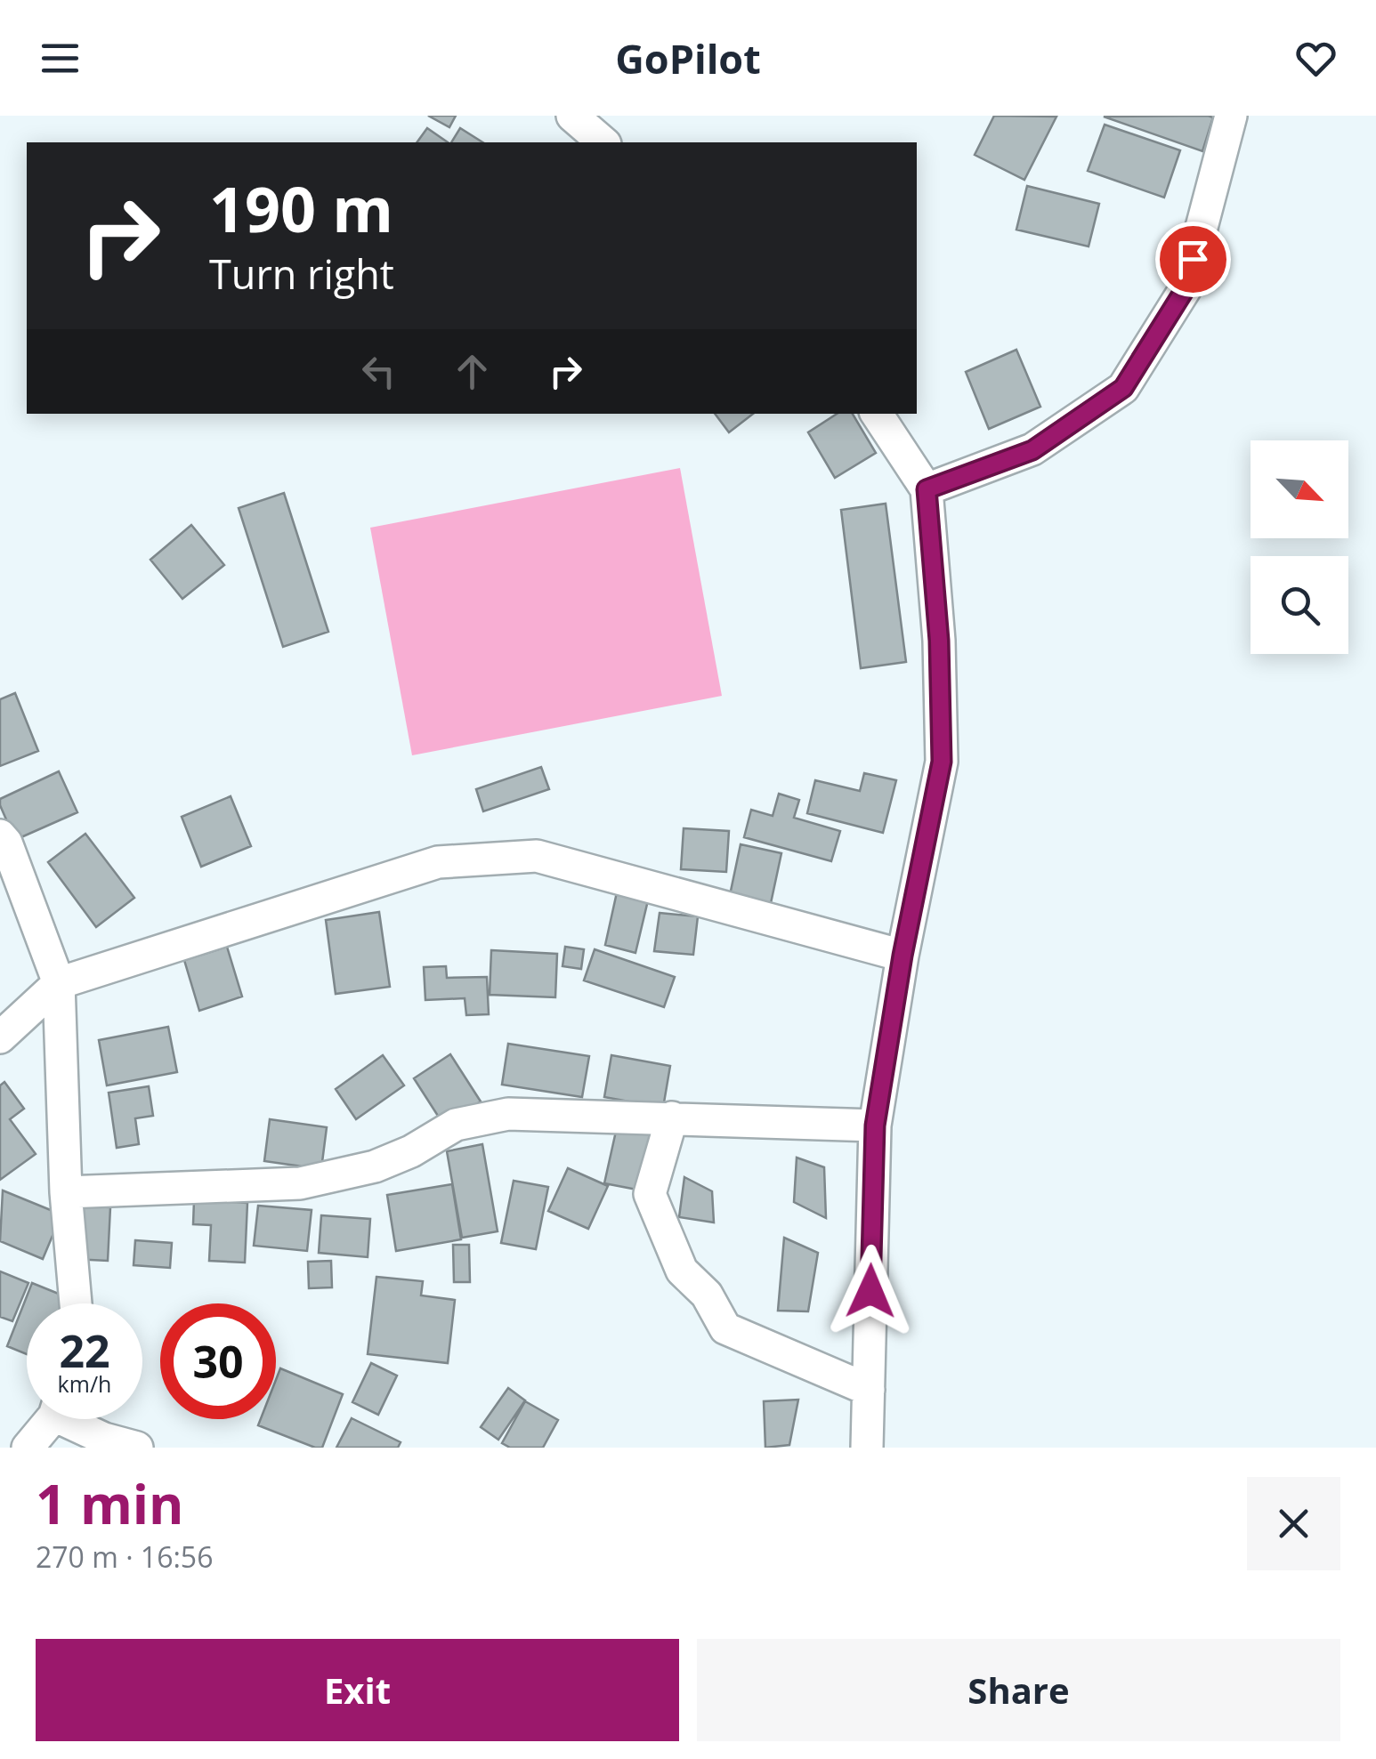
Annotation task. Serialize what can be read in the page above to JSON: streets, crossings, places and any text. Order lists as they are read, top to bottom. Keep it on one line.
{"north":"bottom right","page":{"header":"GoPilot","turn":["190 m","Turn right"],"speed":"22 km/h","limit":"30","heading":["1 min","270 m · 16:56"],"buttons":["Exit","Share"]}}
